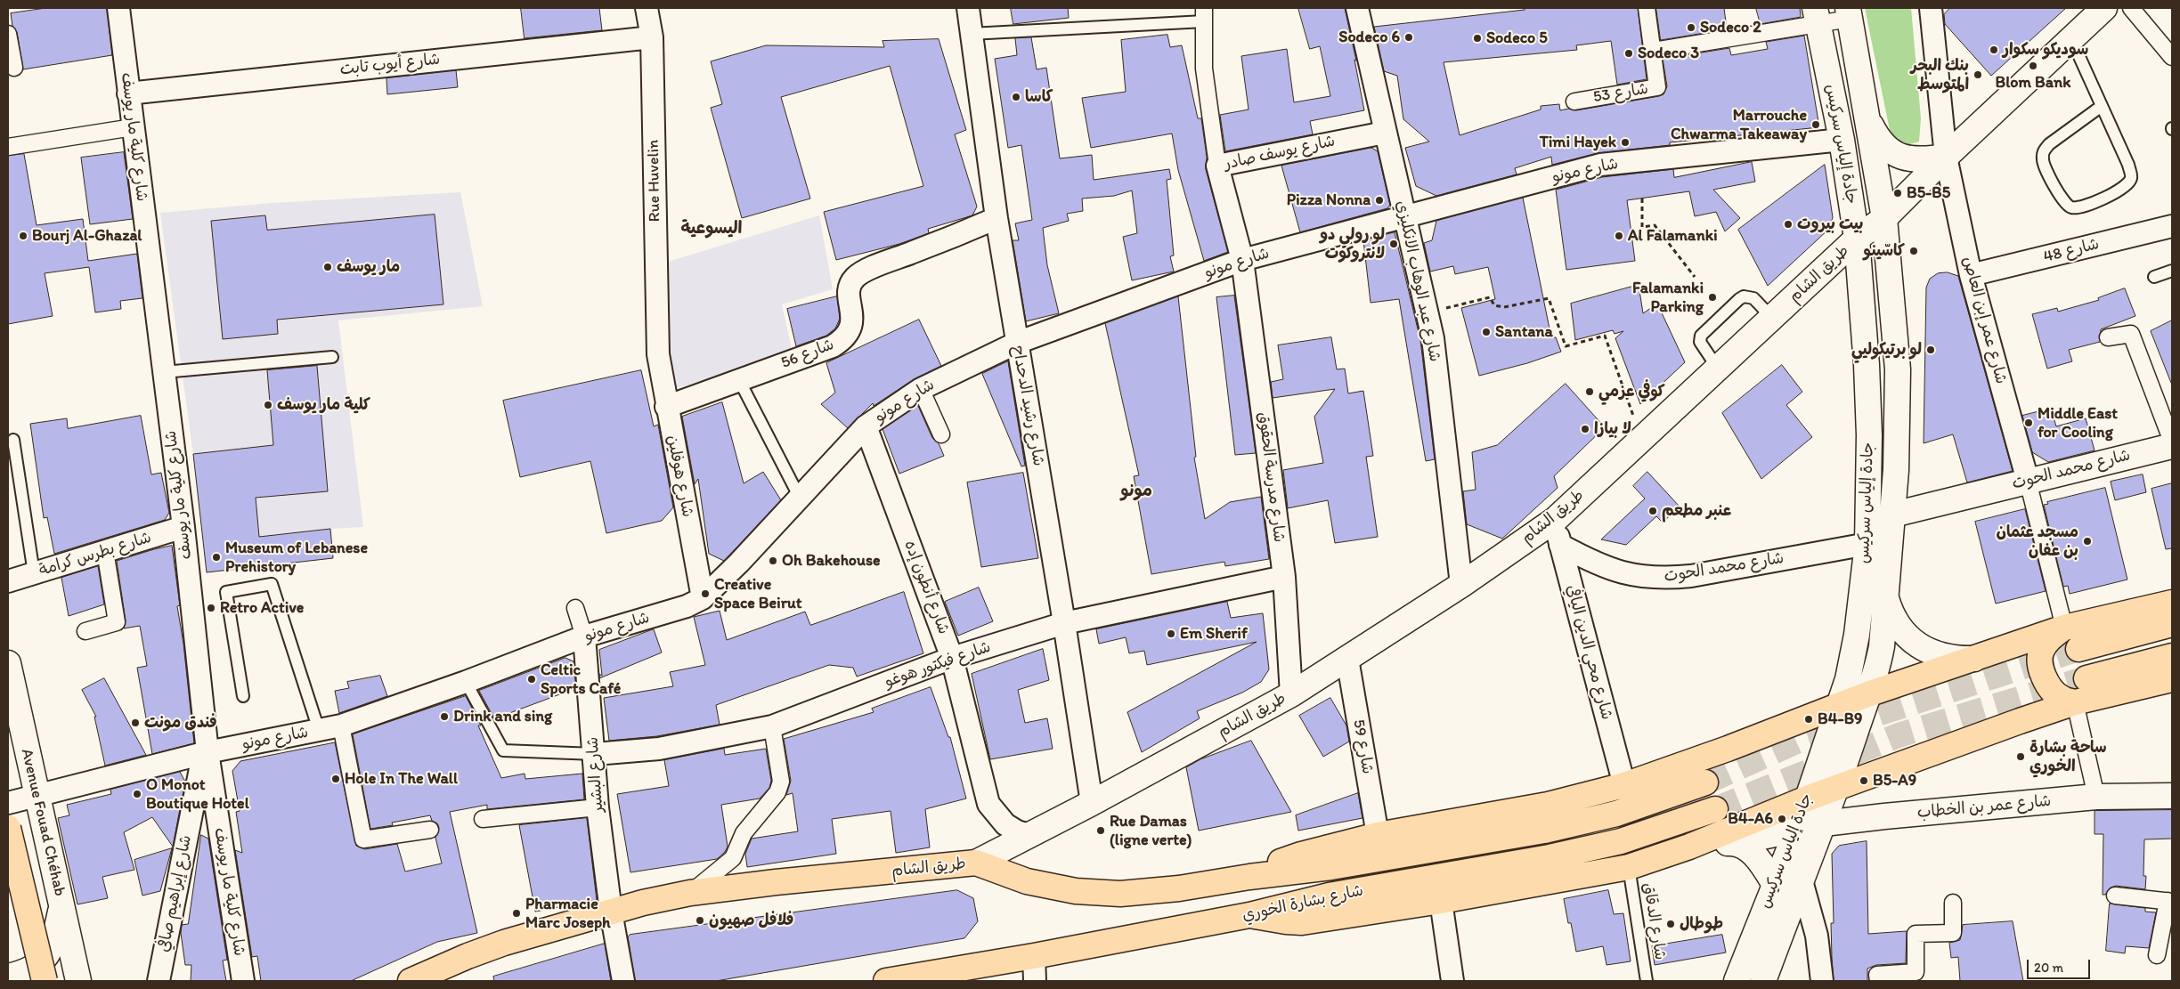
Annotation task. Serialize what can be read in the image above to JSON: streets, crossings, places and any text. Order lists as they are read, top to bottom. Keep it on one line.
{"streets":{"main road":["طريق الشام","شارع بشارة الخوري"],"street":["شارع أيوب تابت","شارع 53","شارع كلية مار يوسف","جادة إلياس سركيس","شارع يوسف صادر","شارع مونو","Rue Huvelin","شارع 48","شارع عبد الوهاب الانكليزي","شارع عمر إبن العاص","شارع 56","شارع رشيد الدحداح","شارع محمد الحوت","شارع هوفلين","شارع مدرسة الحقوق","شارع بطرس كرامة","شارع أنطون إده","شارع محي الدين اليافي","شارع فيكتور هوغو","شارع 59","شارع البشير","شارع عمر بن الخطاب","Avenue Fouad Chéhab","شارع إبراهيم صافي"],"lane":["شارع الدقاق"]},"crossings":[["شارع أيوب تابت","شارع كلية مار يوسف"],["شارع أيوب تابت","Rue Huvelin"],["شارع كلية مار يوسف","شارع مونو"],["شارع كلية مار يوسف","شارع بطرس كرامة"],["شارع كلية مار يوسف","شارع إبراهيم صافي"],["جادة إلياس سركيس","شارع مونو"],["جادة إلياس سركيس","طريق الشام"],["جادة إلياس سركيس","شارع محمد الحوت"],["جادة إلياس سركيس","شارع عمر بن الخطاب"],["شارع يوسف صادر","شارع مونو"],["شارع يوسف صادر","شارع عبد الوهاب الانكليزي"],["شارع يوسف صادر","شارع مدرسة الحقوق"],["شارع مونو","شارع عبد الوهاب الانكليزي"],["شارع مونو","شارع رشيد الدحداح"],["شارع مونو","شارع هوفلين"],["شارع مونو","شارع مدرسة الحقوق"],["شارع مونو","شارع أنطون إده"],["شارع مونو","شارع البشير"],["شارع مونو","Avenue Fouad Chéhab"],["شارع مونو","شارع إبراهيم صافي"],["Rue Huvelin","شارع هوفلين"],["شارع 48","شارع عمر إبن العاص"],["طريق الشام","شارع عبد الوهاب الانكليزي"],["طريق الشام","شارع عمر إبن العاص"],["طريق الشام","شارع رشيد الدحداح"],["طريق الشام","شارع مدرسة الحقوق"],["طريق الشام","شارع أنطون إده"],["طريق الشام","شارع محي الدين اليافي"],["طريق الشام","شارع 59"],["طريق الشام","شارع البشير"],["طريق الشام","شارع بشارة الخوري"],["شارع عمر إبن العاص","شارع محمد الحوت"],["شارع 56","شارع رشيد الدحداح"],["شارع 56","شارع هوفلين"],["شارع رشيد الدحداح","شارع فيكتور هوغو"],["شارع محمد الحوت","شارع محي الدين اليافي"],["شارع مدرسة الحقوق","شارع فيكتور هوغو"],["شارع أنطون إده","شارع فيكتور هوغو"],["شارع فيكتور هوغو","شارع البشير"]],"districts":["اليسوعية","مونو"],"places":["Sodeco 2","Sodeco 6","Sodeco 5","سوديكو سكوار","Sodeco 3","Blom Bank","بنك البحر المتوسط","كاسا","Marrouche Chwarma Takeaway","Timi Hayek","B5-B5","Pizza Nonna","بيت بيروت","Bourj Al-Ghazal","Al Falamanki","لو رولي دو لانتروكوت","كاسّينو","مار يوسف","Falamanki Parking","Santana","لو برتيكوليي","كوفي عزمي","كلية مار يوسف","Middle East for Cooling","لا بيازا","عنبر مطعم","مسجد عثمان بن عفان","Museum of Lebanese Prehistory","Oh Bakehouse","Creative Space Beirut","Retro Active","Em Sherif","Celtic Sports Café","Drink and sing","B4-B9","فندق مونت","ساحة بشارة الخوري","Hole In The Wall","B5-A9","O Monot Boutique Hotel","B4-A6","Rue Damas (ligne verte)","Pharmacie Marc Joseph","فلافل صهيون","طوطال"],"scale_bar":"20 m"}
